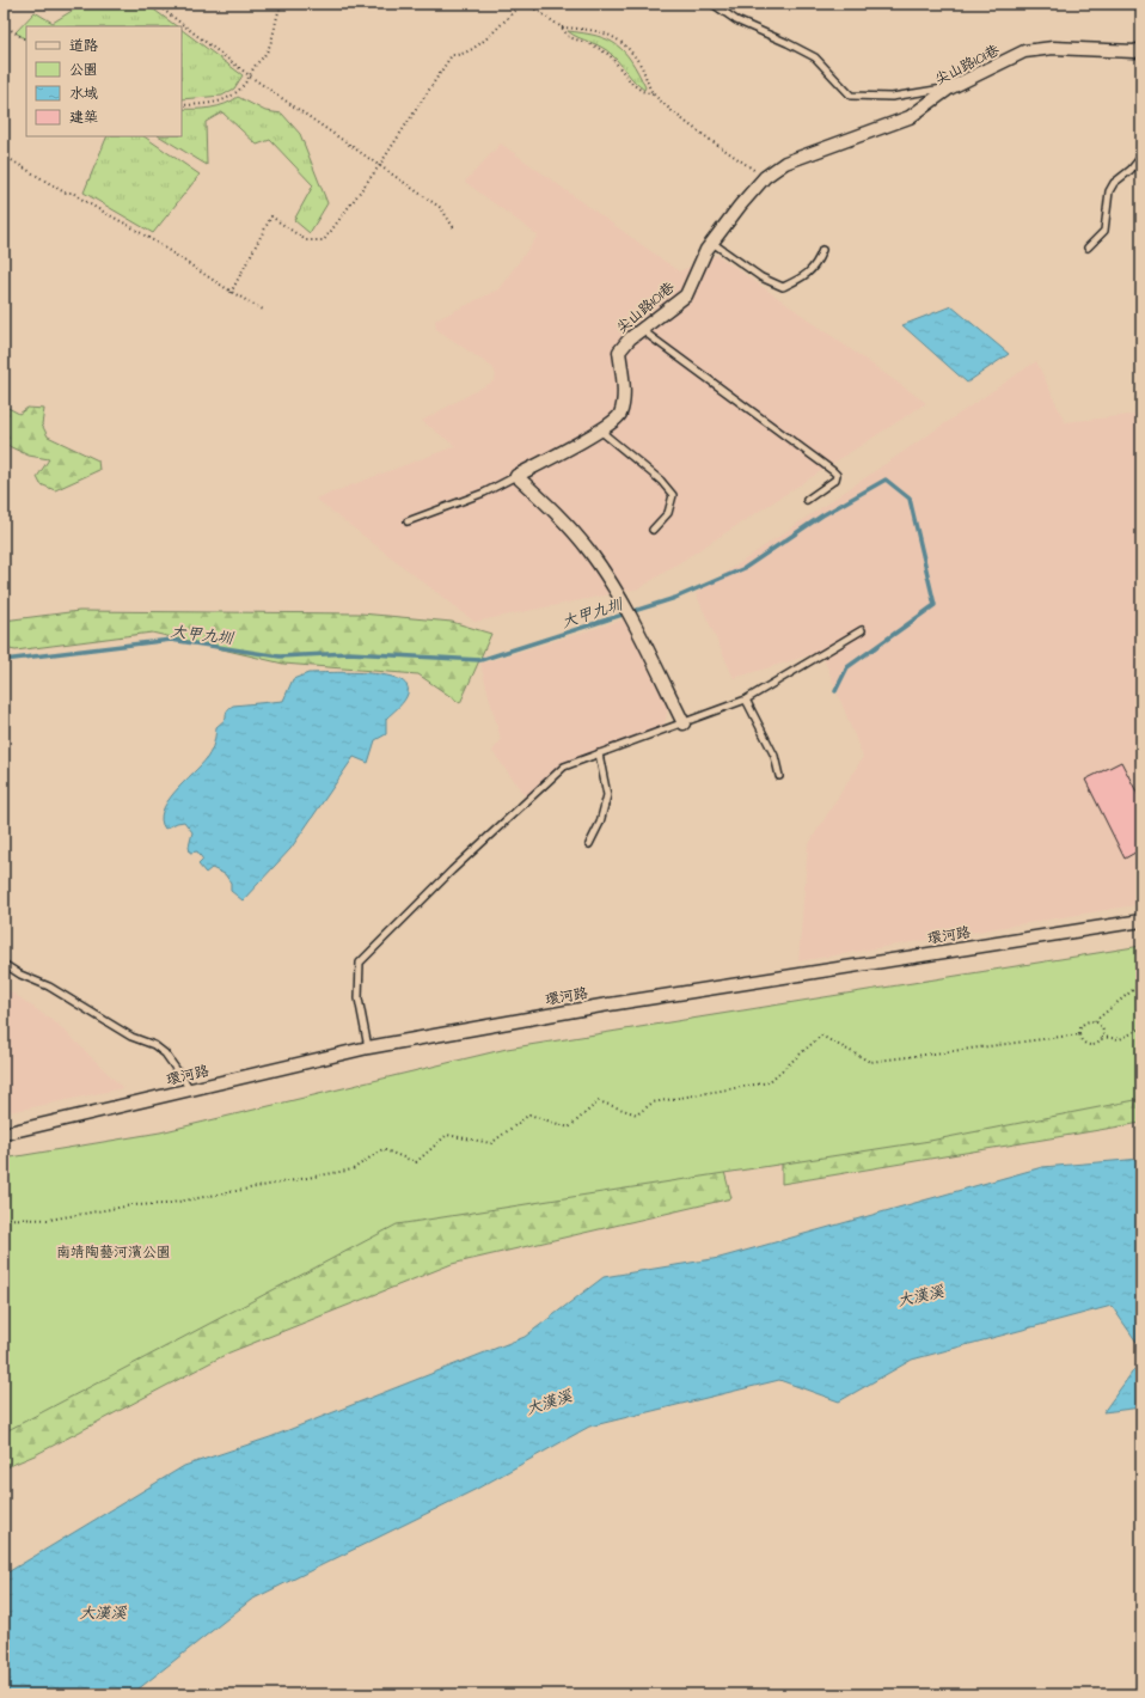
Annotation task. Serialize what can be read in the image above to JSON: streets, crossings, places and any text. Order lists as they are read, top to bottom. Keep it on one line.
{"streets":{"street":["尖山路101巷","環河路"]},"water":["大甲九圳","大漢溪"],"parks":["南靖陶藝河濱公園"],"legend":["道路","公園","水域","建築"]}
